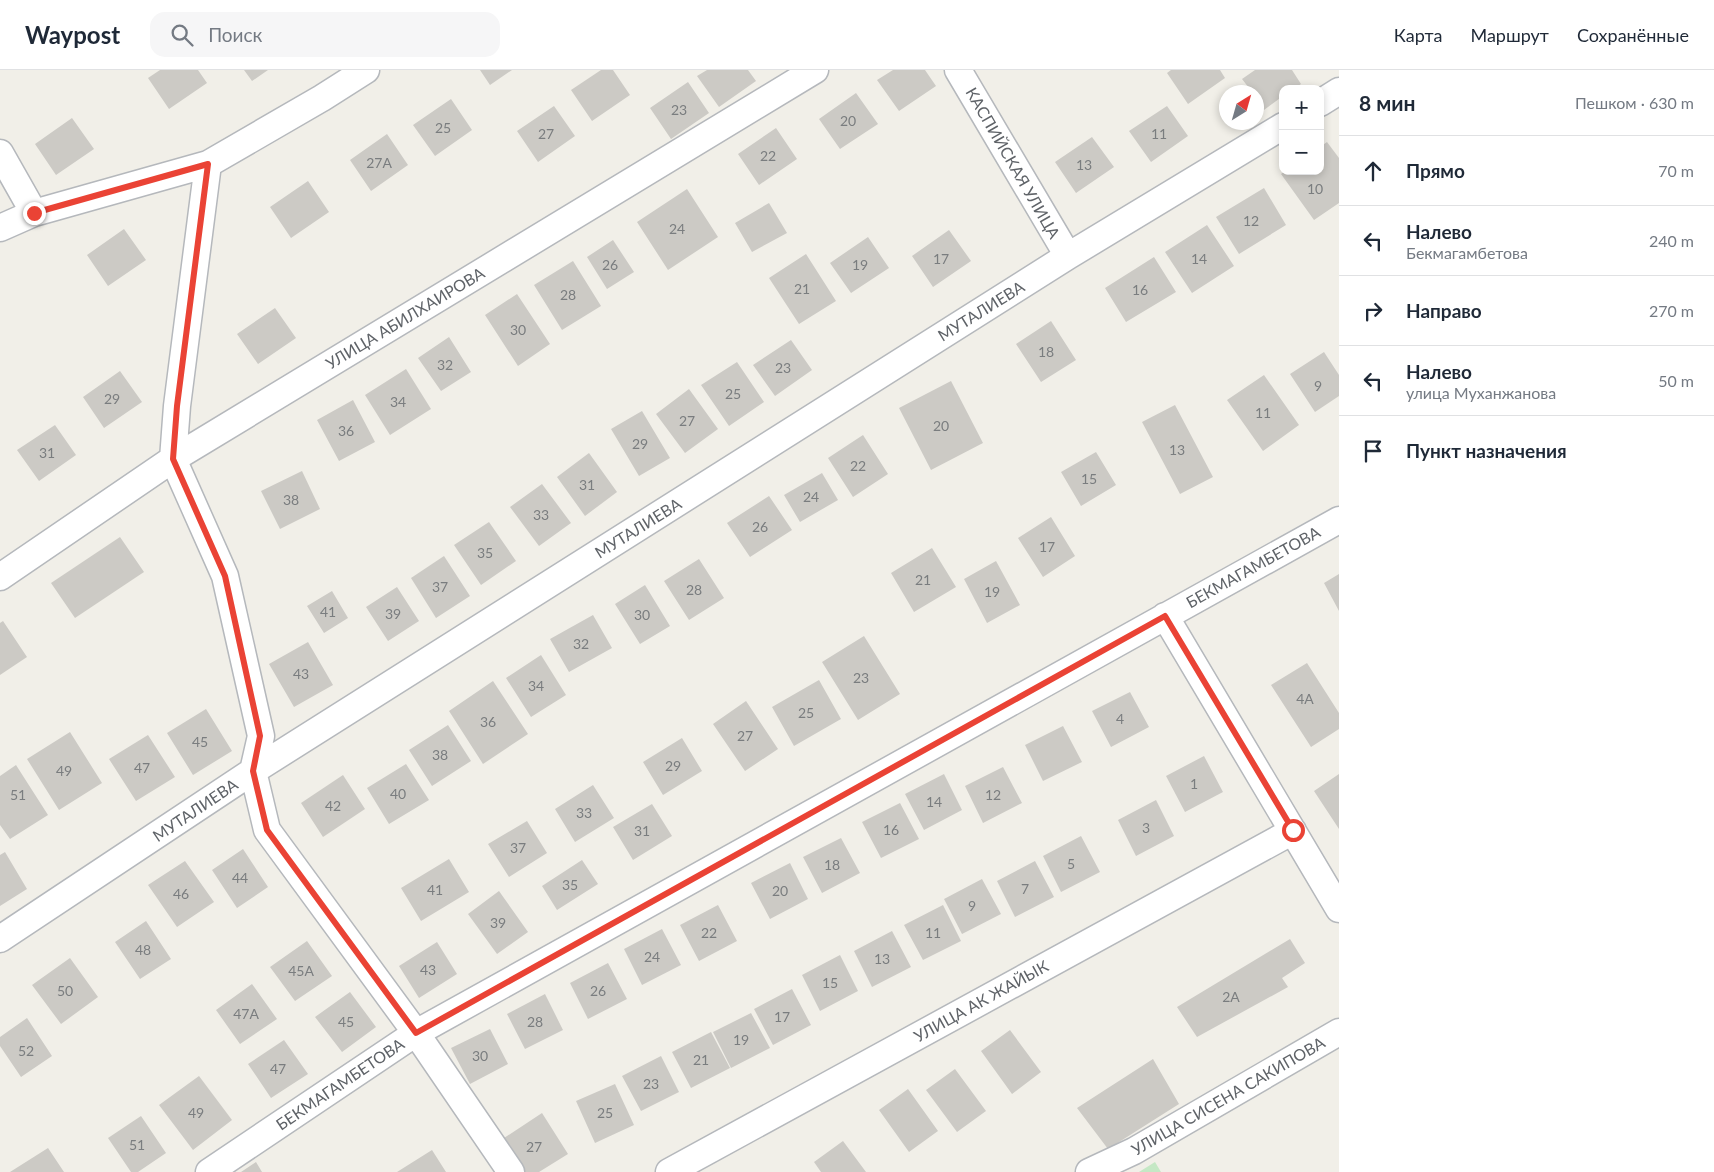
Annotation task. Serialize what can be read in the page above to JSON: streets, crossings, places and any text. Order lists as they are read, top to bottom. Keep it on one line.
{"streets":{"street":["КАСПИЙСКАЯ УЛИЦА","МУТАЛИЕВА","УЛИЦА АБИЛХАИРОВА","БЕКМАГАМБЕТОВА","УЛИЦА АК ЖАЙЫК","УЛИЦА СИСЕНА САКИПОВА"]},"crossings":[["КАСПИЙСКАЯ УЛИЦА","МУТАЛИЕВА"]],"house_numbers":["23","20","25","27","11","22","27А","13","10","12","24","17","14","26","19","21","16","28","30","18","32","23","9","25","29","34","11","27","20","36","29","13","31","22","15","31","24","38","33","26","17","35","21","37","28","19","41","39","30","32","43","23","34","4А","25","4","36","27","45","38","29","47","49","1","40","51","12","14","42","33","3","16","31","37","5","18","44","35","7","41","20","46","9","39","22","11","48","24","13","43","45А","15","50","26","2А","47А","17","45","28","19","52","30","21","47","23","49","25","51","27"],"north":"top right","page":{"header":"Waypost","search":"Поиск","nav":["Карта","Маршрут","Сохранённые"],"heading":["8 мин","Пешком · 630 m"],"map_buttons":["+","−"],"list":[["Прямо","70 m"],["Налево","Бекмагамбетова","240 m"],["Направо","270 m"],["Налево","улица Муханжанова","50 m"],"Пункт назначения"]}}
